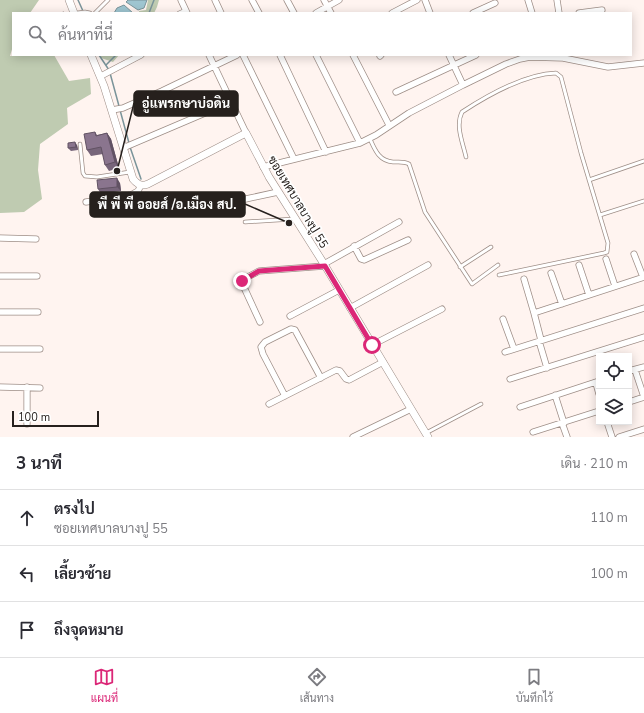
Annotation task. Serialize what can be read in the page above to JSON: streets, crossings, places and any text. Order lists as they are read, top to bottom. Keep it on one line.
{"streets":{"street":["ซอยเทศบาลบางปู 55"]},"places":["อู่แพรกษาบ่อดิน","พี พี พี ออยส์ /อ.เมือง สป."],"scale_bar":"100 m","page":{"search":"ค้นหาที่นี่","scale":"100 m","heading":["3 นาที","เดิน · 210 m"],"list":[["ตรงไป","ซอยเทศบาลบางปู 55","110 m"],["เลี้ยวซ้าย","100 m"],"ถึงจุดหมาย"],"nav":["แผนที่","เส้นทาง","บันทึกไว้"]}}
